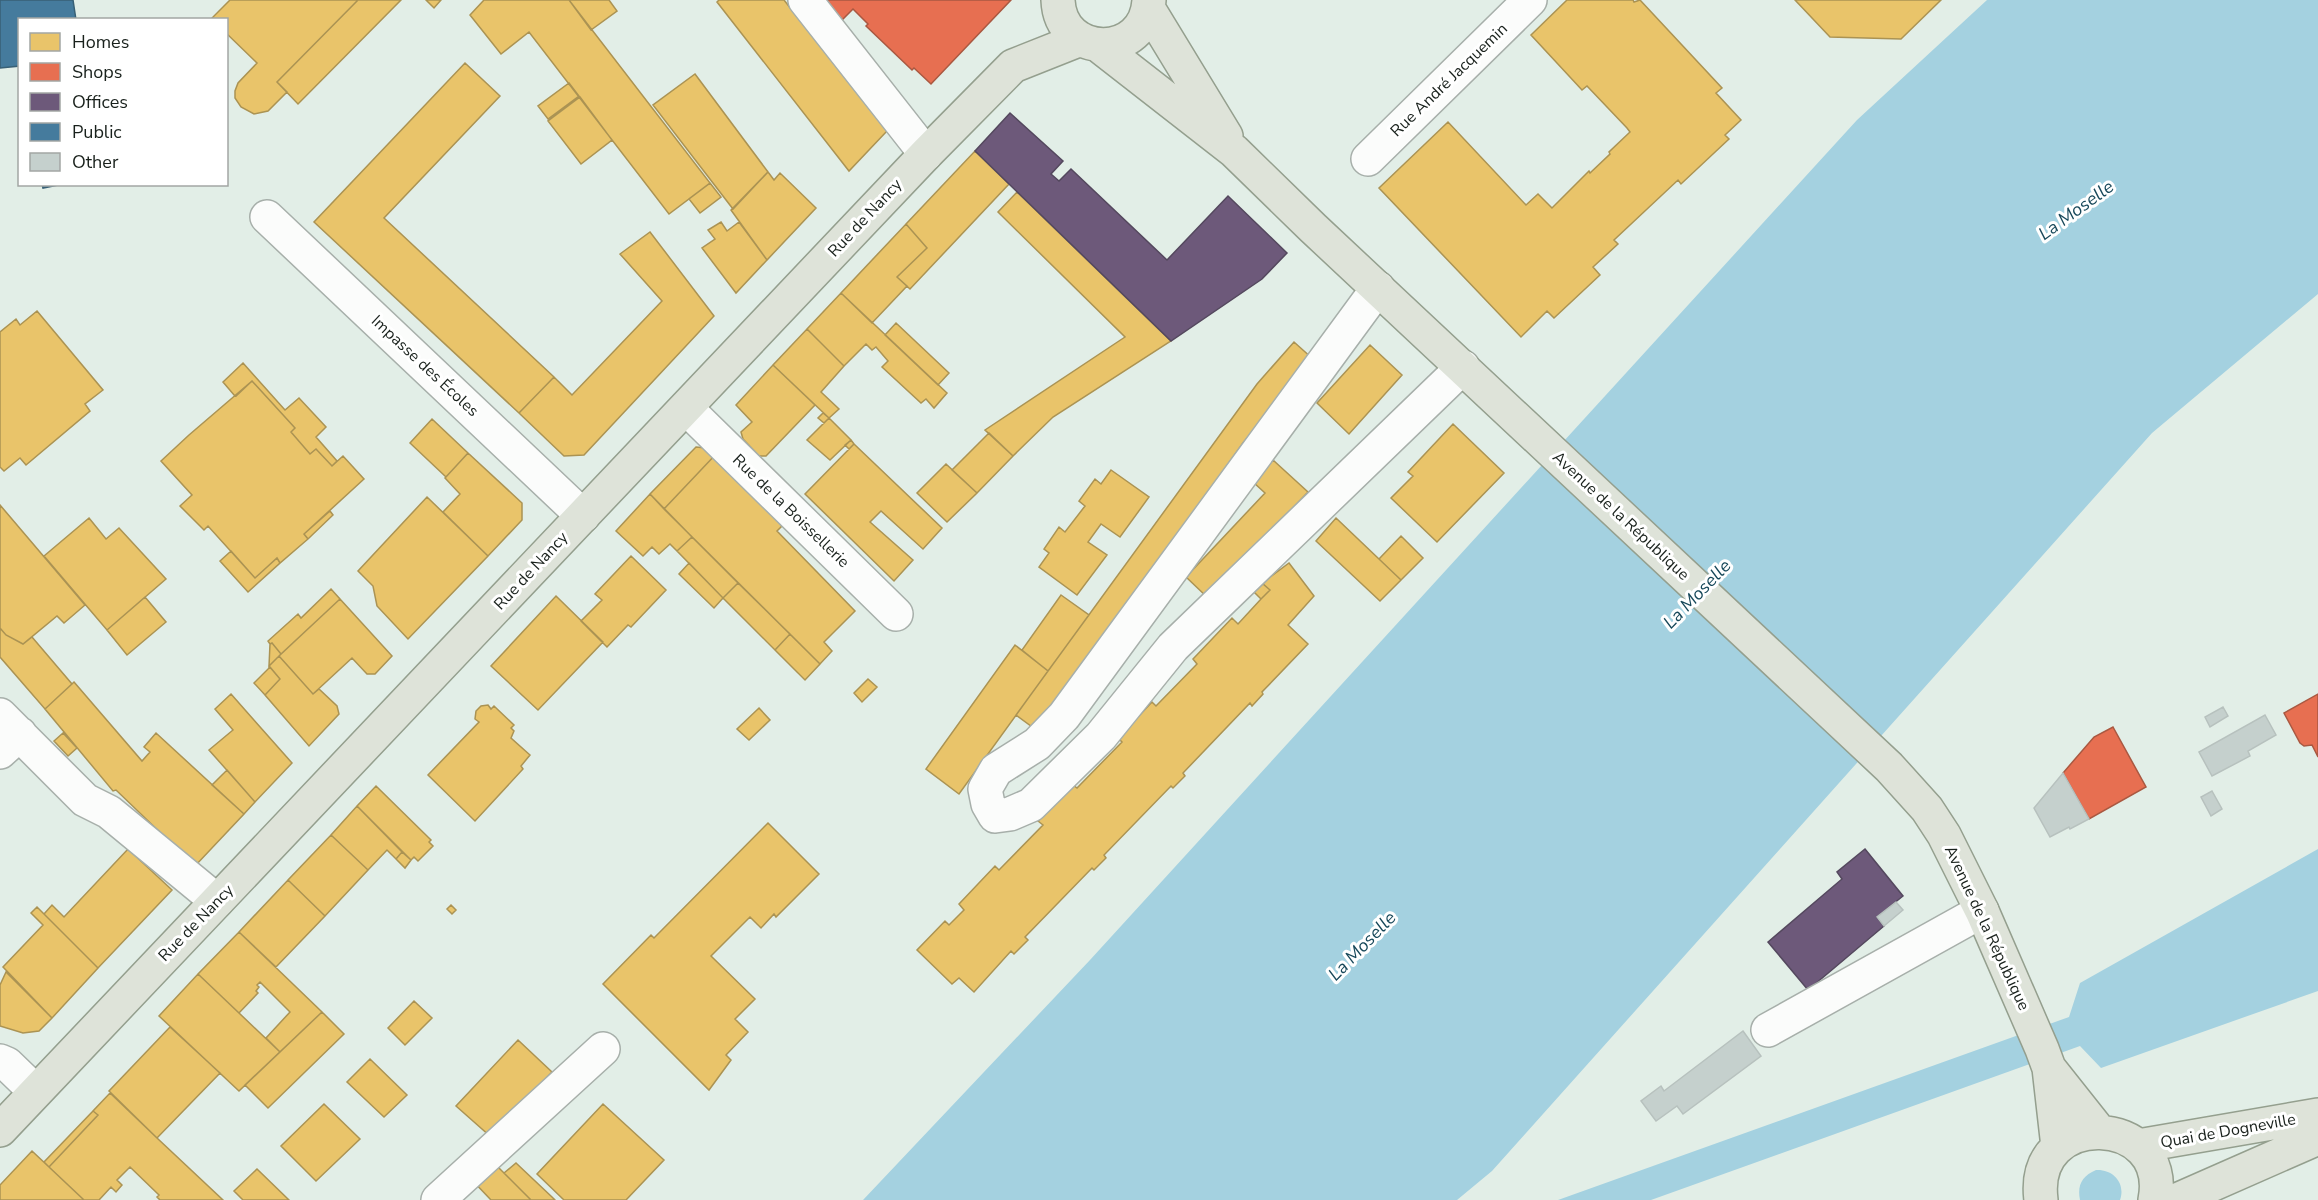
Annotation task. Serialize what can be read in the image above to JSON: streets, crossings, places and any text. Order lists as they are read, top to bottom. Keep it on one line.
{"streets":{"main road":["Rue de Nancy","Avenue de la République","Quai de Dogneville"],"street":["Rue André Jacquemin","Impasse des Écoles","Rue de la Boissellerie"]},"crossings":[["Rue de Nancy","Impasse des Écoles"],["Rue de Nancy","Rue de la Boissellerie"],["Rue de Nancy","Avenue de la République"]],"water":["La Moselle"],"legend":["Homes","Shops","Offices","Public","Other"]}
